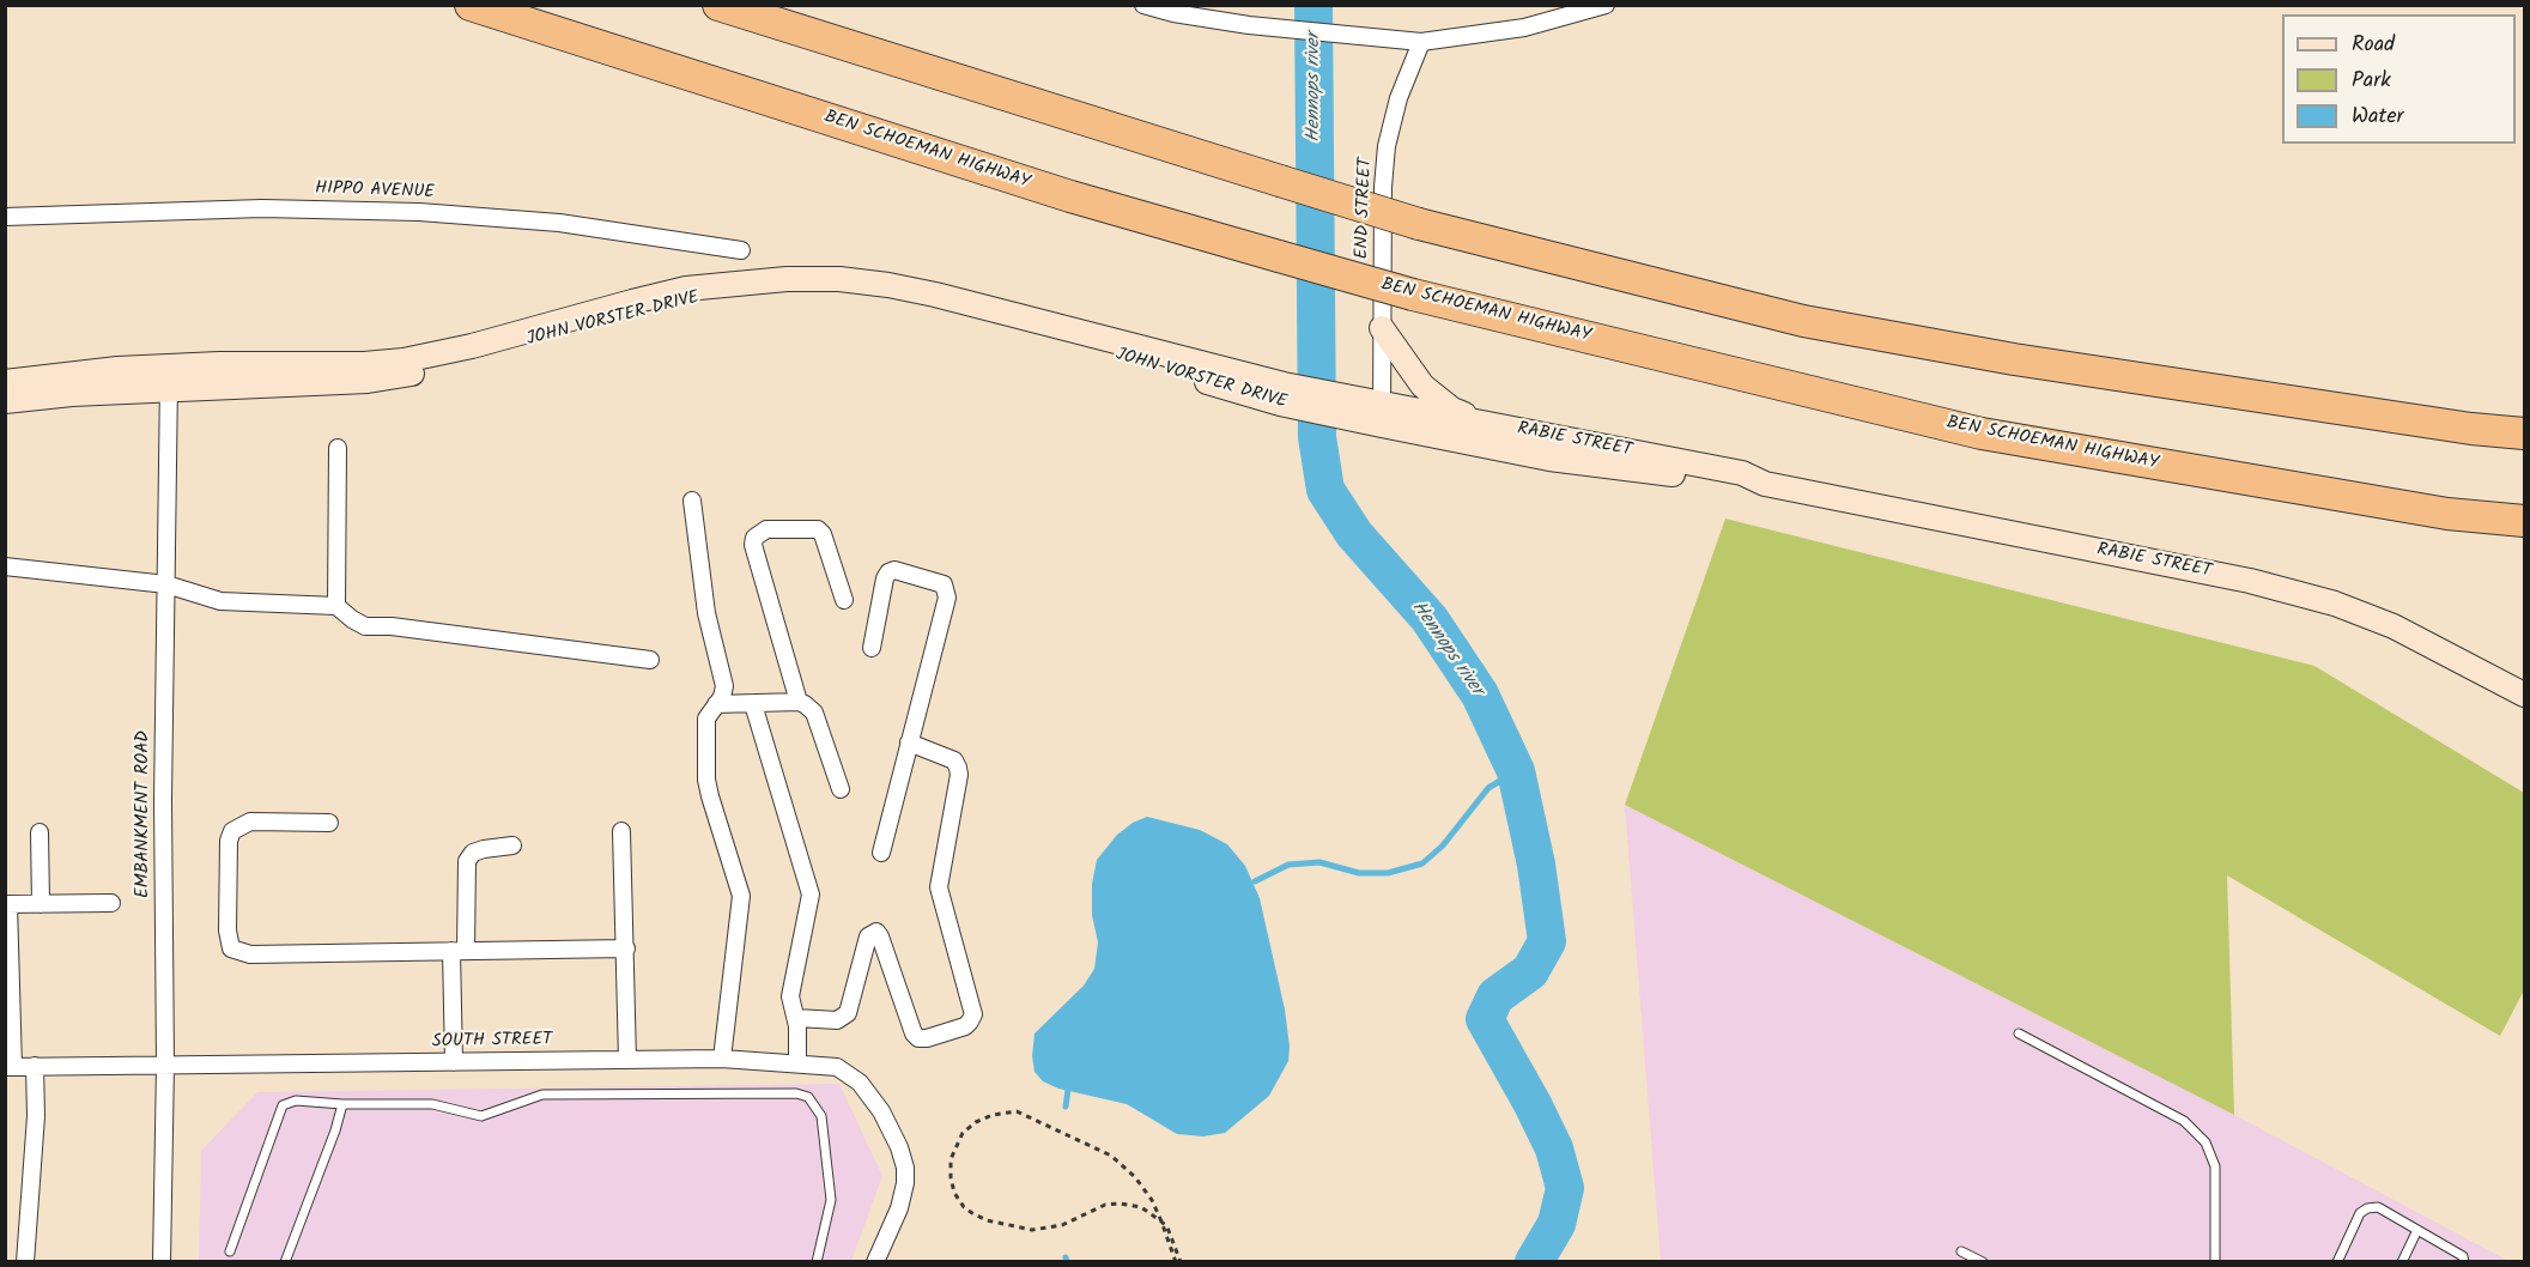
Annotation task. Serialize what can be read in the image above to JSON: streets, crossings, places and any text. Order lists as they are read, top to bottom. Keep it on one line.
{"streets":{"highway":["BEN SCHOEMAN HIGHWAY"],"main road":["JOHN VORSTER DRIVE","RABIE STREET"],"street":["HIPPO AVENUE","END STREET","EMBANKMENT ROAD","SOUTH STREET"]},"crossings":[["END STREET","JOHN VORSTER DRIVE"],["END STREET","RABIE STREET"],["JOHN VORSTER DRIVE","RABIE STREET"],["JOHN VORSTER DRIVE","EMBANKMENT ROAD"],["EMBANKMENT ROAD","SOUTH STREET"]],"water":["Hennops river"],"legend":["Road","Park","Water"]}
